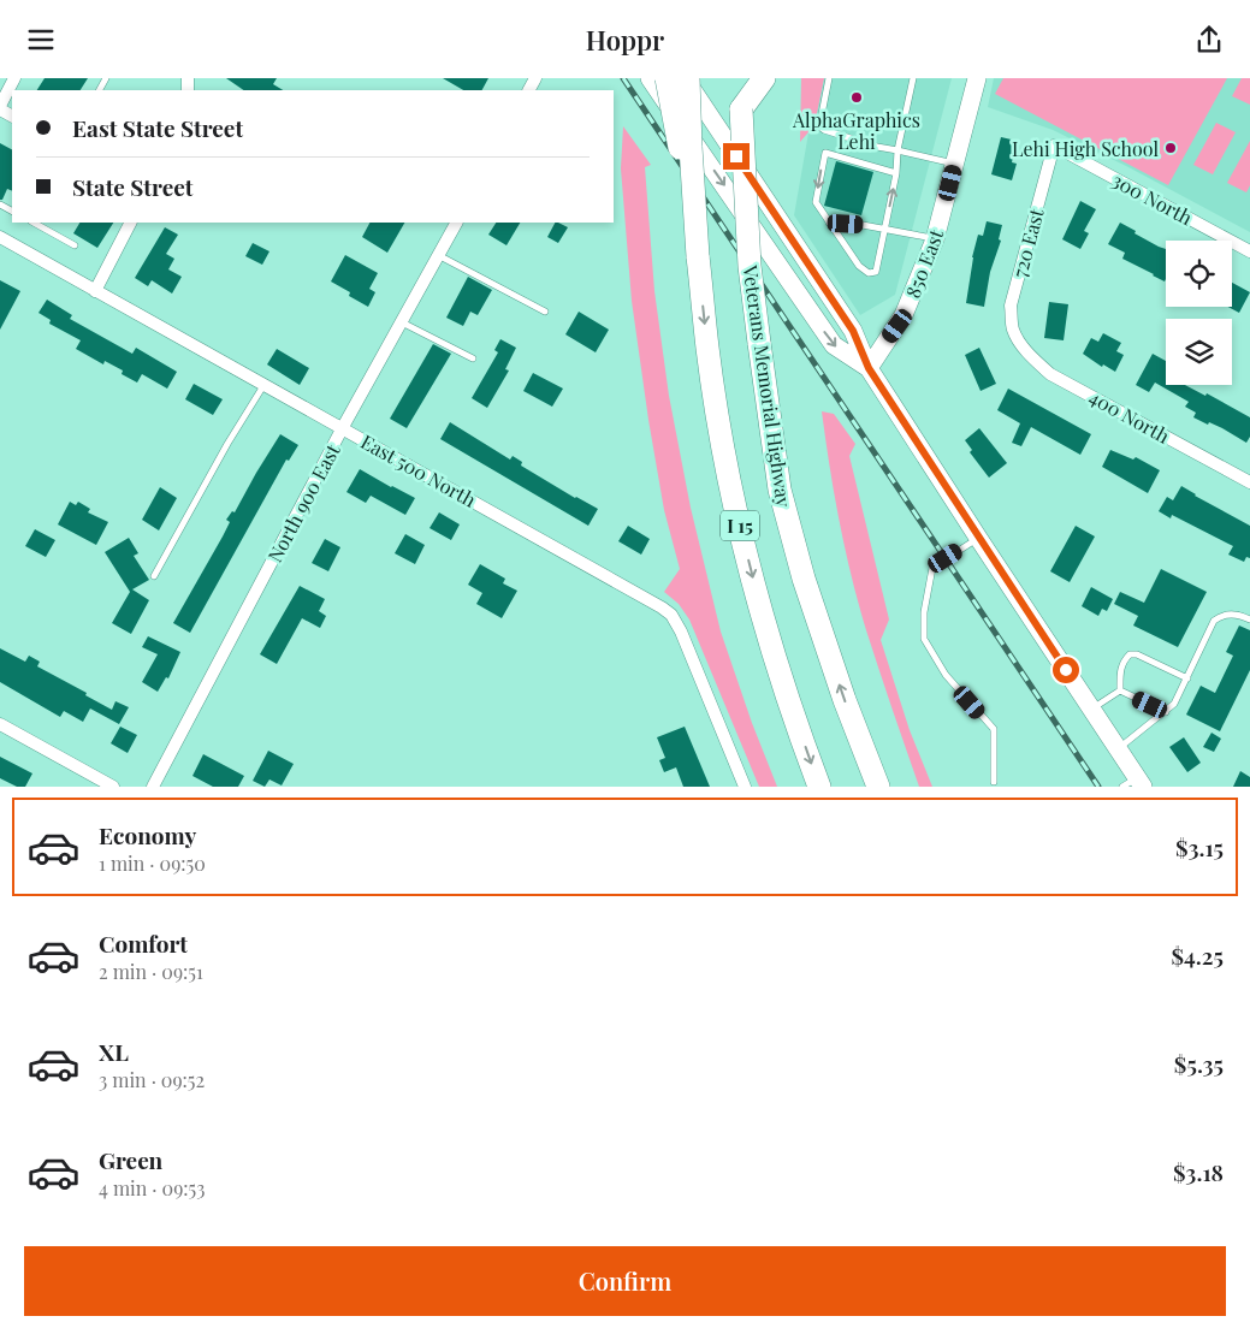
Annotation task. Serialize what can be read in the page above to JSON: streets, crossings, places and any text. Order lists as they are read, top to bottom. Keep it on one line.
{"streets":{"highway":["Veterans Memorial Highway","I 15"],"main road":["850 East"],"street":["300 North","720 East","400 North","East 500 North","North 900 East"]},"crossings":[["300 North","720 East"],["720 East","400 North"],["East 500 North","North 900 East"]],"places":["AlphaGraphics Lehi","Lehi High School"],"page":{"header":"Hoppr","banner":["East State Street","State Street"],"list":[{"name":"Economy","note":"1 min · 09:50","value":"$3.15"},{"name":"Comfort","note":"2 min · 09:51","value":"$4.25"},{"name":"XL","note":"3 min · 09:52","value":"$5.35"},{"name":"Green","note":"4 min · 09:53","value":"$3.18"}],"buttons":"Confirm"}}
